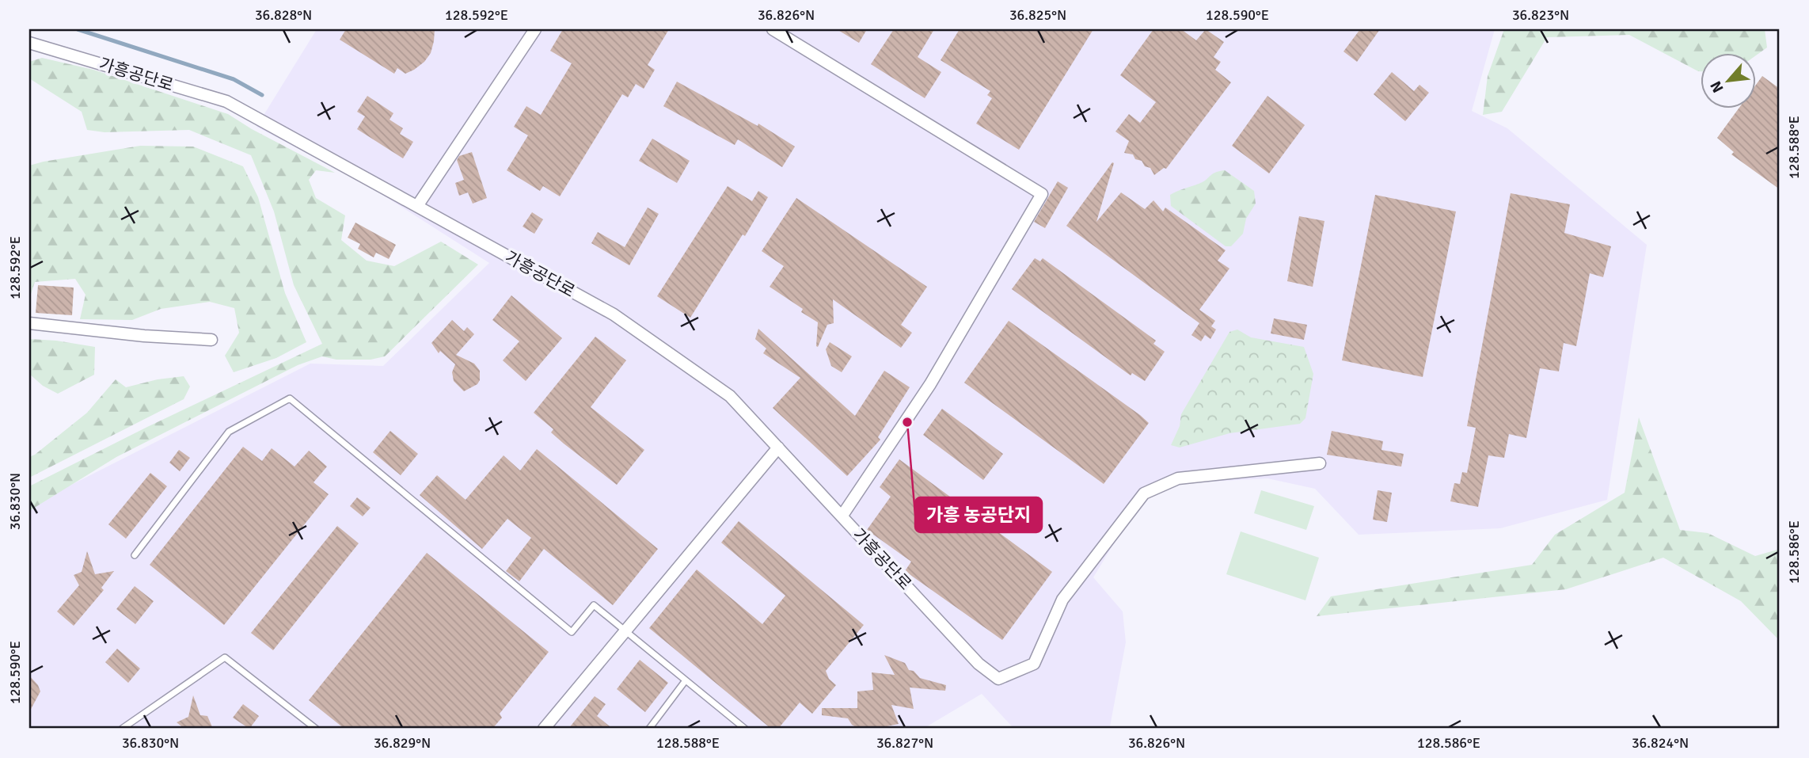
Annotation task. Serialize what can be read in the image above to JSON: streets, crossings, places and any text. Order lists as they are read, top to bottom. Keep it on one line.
{"streets":{"street":["가흥공단로"]},"places":["가흥 농공단지"],"north":"bottom left","coordinates":["36.828°N","128.592°E","36.826°N","36.825°N","128.590°E","36.823°N","128.588°E","36.830°N","128.586°E","36.829°N","36.827°N","36.824°N"]}
